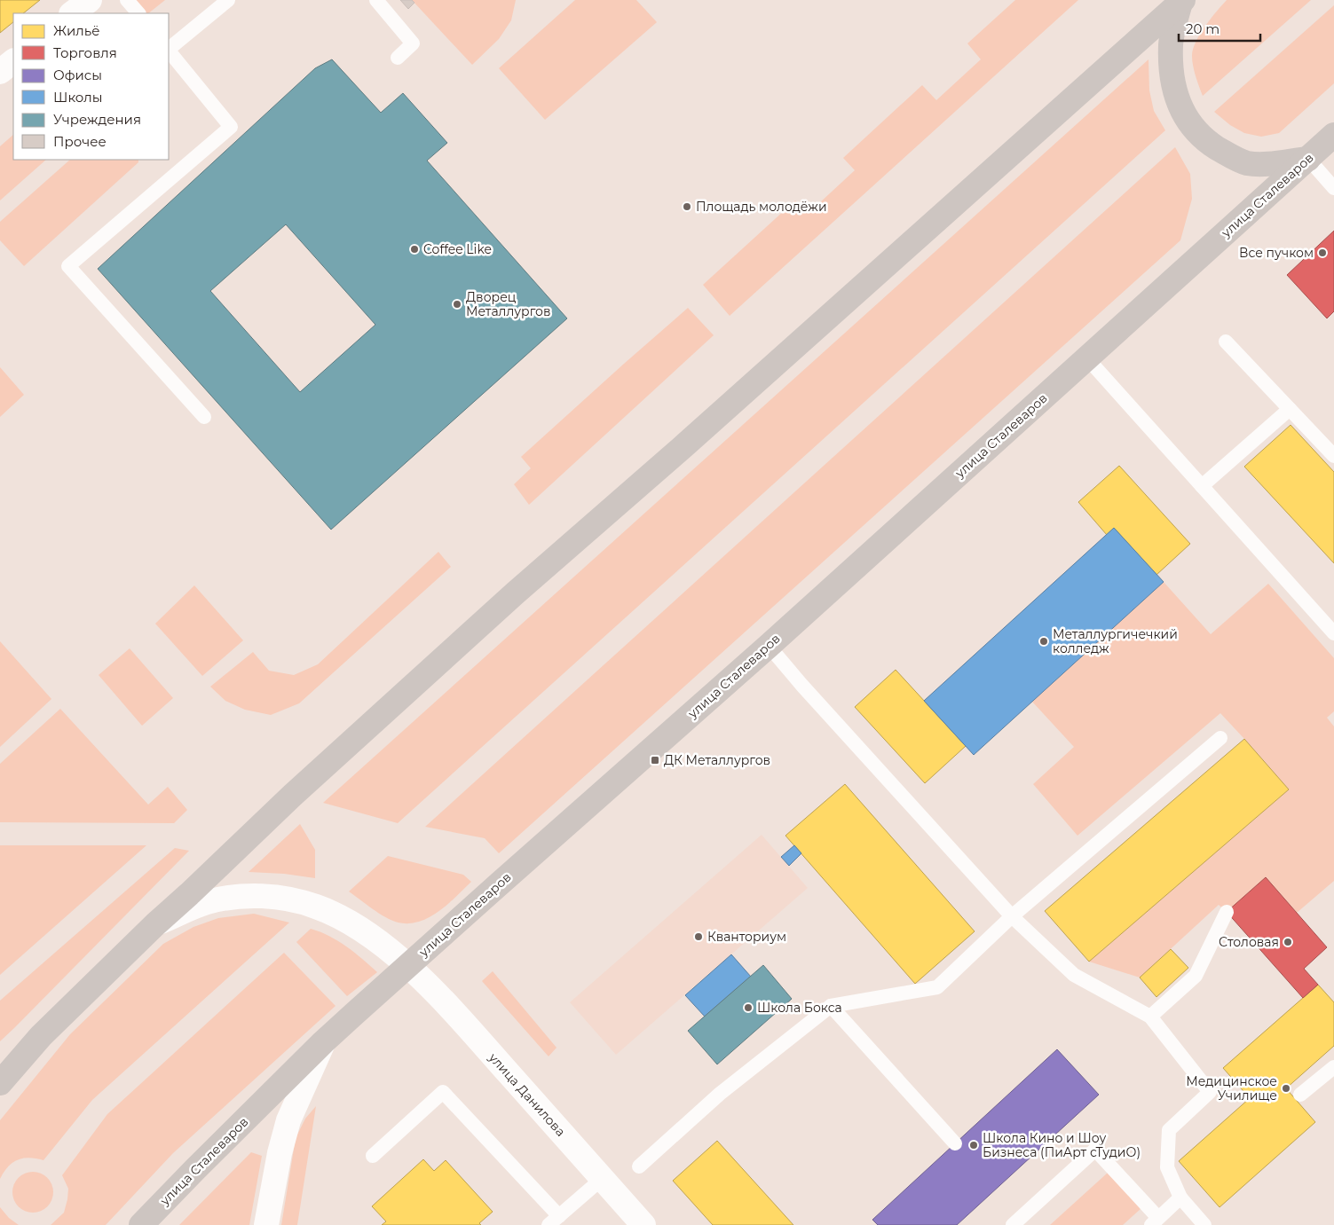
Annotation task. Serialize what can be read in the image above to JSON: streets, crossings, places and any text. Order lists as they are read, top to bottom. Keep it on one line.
{"streets":{"main road":["улица Сталеваров","улица Данилова"]},"crossings":[["улица Сталеваров","улица Данилова"]],"places":{"other":["Площадь молодёжи","Coffee Like","Все пучком","Дворец Металлургов","Металлургичечкий колледж","Кванториум","Столовая","Школа Бокса","Медицинское Училище","Школа Кино и Шоу Бизнеса (ПиАрт сТудиО)"],"transit":["ДК Металлургов"]},"legend":["Жильё","Торговля","Офисы","Школы","Учреждения","Прочее"],"scale_bar":"20 m"}
